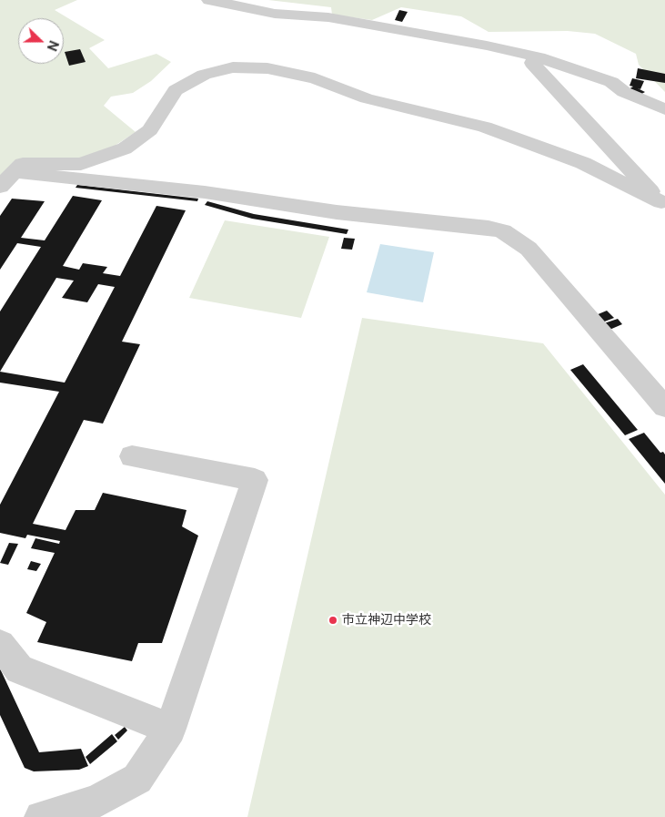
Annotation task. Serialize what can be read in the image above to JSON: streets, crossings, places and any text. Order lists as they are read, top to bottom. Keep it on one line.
{"places":["市立神辺中学校"],"north":"right"}
